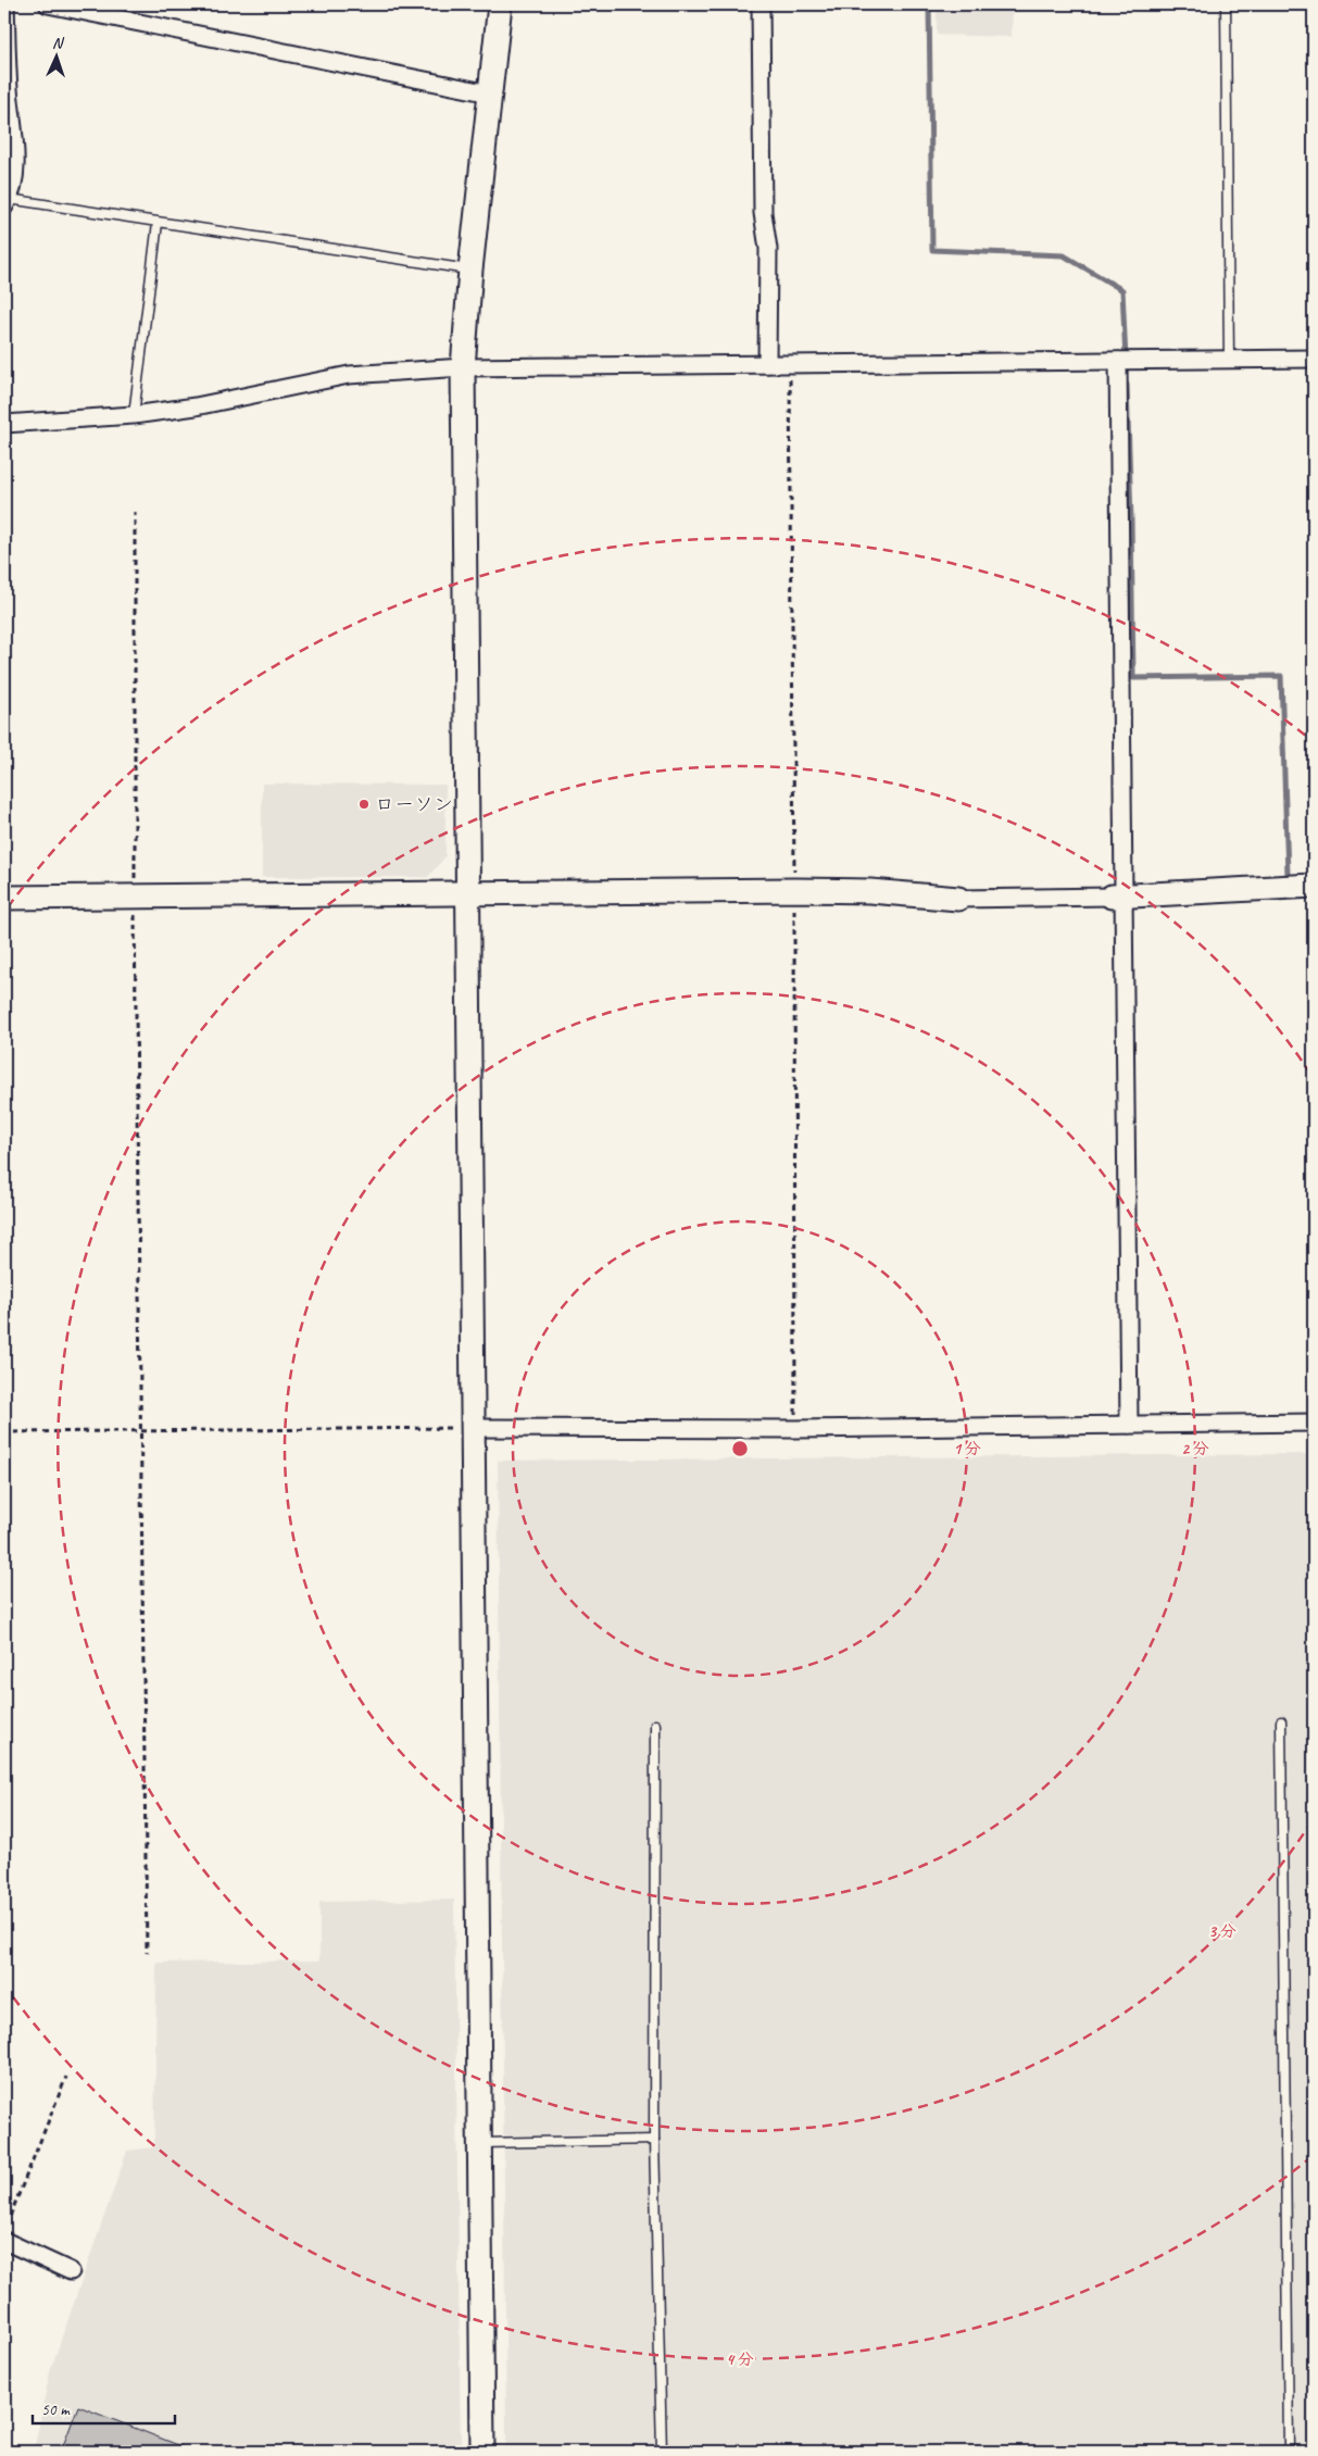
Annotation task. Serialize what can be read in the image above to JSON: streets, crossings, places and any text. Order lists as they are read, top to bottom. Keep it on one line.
{"places":["ローソン"],"scale_bar":"50 m","north":"top","rings":["1 分","2 分","3 分","4 分"]}
